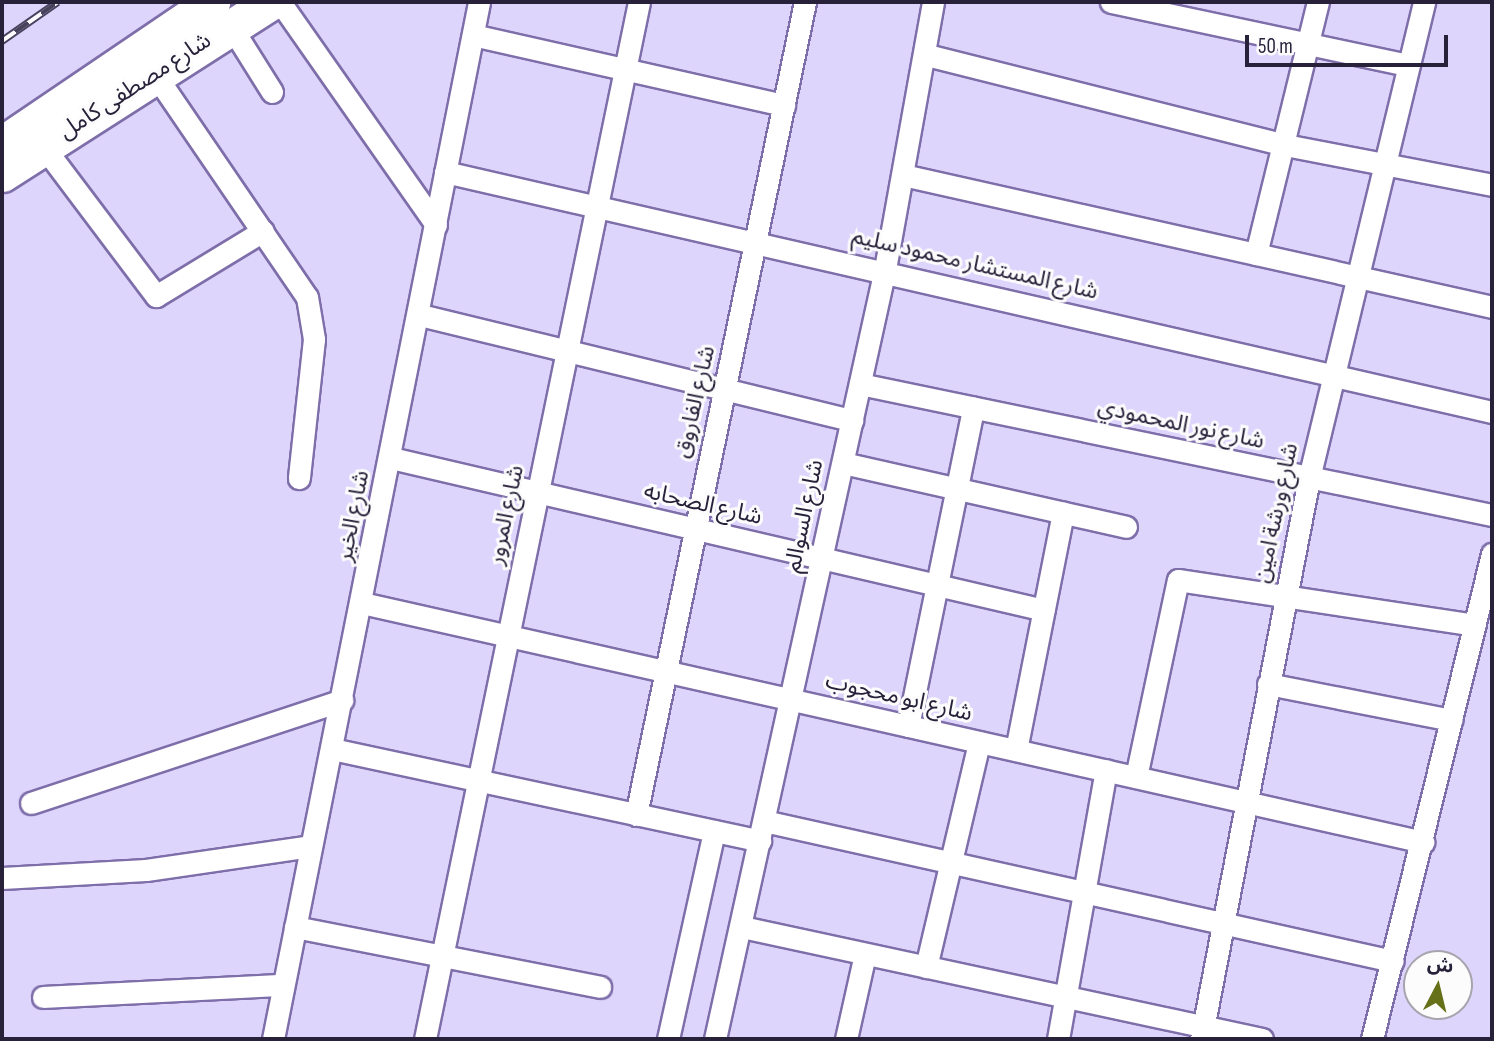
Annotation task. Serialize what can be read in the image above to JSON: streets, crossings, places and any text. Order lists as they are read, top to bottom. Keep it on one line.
{"streets":{"main road":["شارع مصطفى كامل"],"street":["شارع المستشار محمود سليم","شارع الفاروق","شارع نور المحمودي","شارع الصحابه","شارع ورشة امين","شارع المرور","شارع الخير","شارع السوالم","شارع ابو محجوب"]},"crossings":[["شارع المستشار محمود سليم","شارع الفاروق"],["شارع المستشار محمود سليم","شارع ورشة امين"],["شارع المستشار محمود سليم","شارع المرور"],["شارع المستشار محمود سليم","شارع الخير"],["شارع المستشار محمود سليم","شارع السوالم"],["شارع الفاروق","شارع الصحابه"],["شارع الفاروق","شارع ابو محجوب"],["شارع نور المحمودي","شارع ورشة امين"],["شارع نور المحمودي","شارع السوالم"],["شارع الصحابه","شارع المرور"],["شارع الصحابه","شارع الخير"],["شارع الصحابه","شارع السوالم"],["شارع ورشة امين","شارع ابو محجوب"],["شارع المرور","شارع ابو محجوب"],["شارع الخير","شارع ابو محجوب"],["شارع السوالم","شارع ابو محجوب"]],"scale_bar":"50 m","north":"top"}
